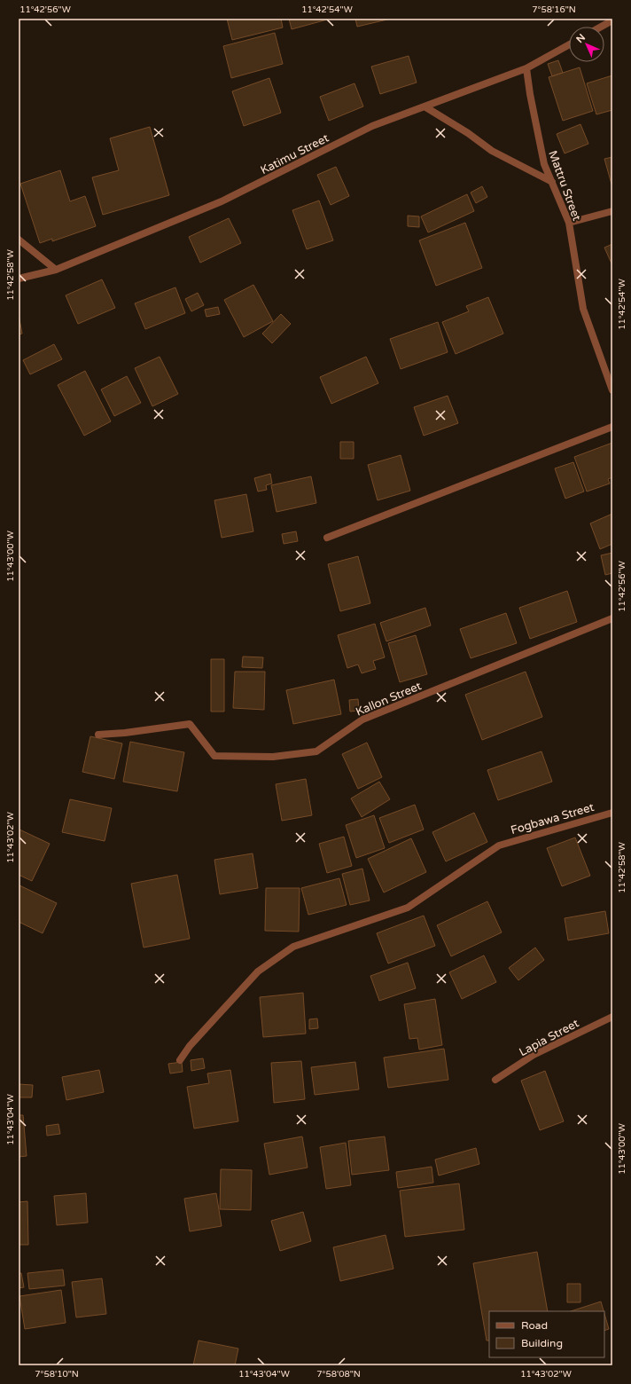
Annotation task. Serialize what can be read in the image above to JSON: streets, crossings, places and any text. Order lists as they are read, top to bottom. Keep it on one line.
{"streets":{"street":["Katimu Street","Mattru Street","Kallon Street","Fogbawa Street","Lapia Street"]},"crossings":[["Katimu Street","Mattru Street"]],"legend":["Road","Building"],"north":"top left","coordinates":["11°42'56\"W","11°42'54\"W","7°58'16\"N","11°42'58\"W","11°43'00\"W","11°43'02\"W","11°43'04\"W","7°58'10\"N","7°58'08\"N"]}
